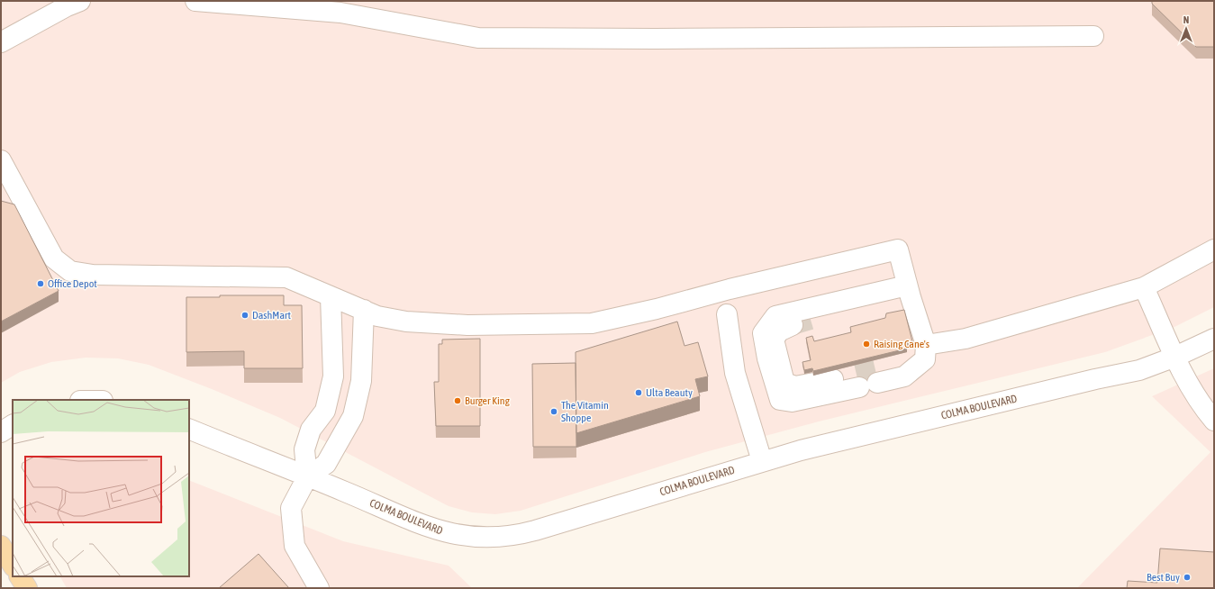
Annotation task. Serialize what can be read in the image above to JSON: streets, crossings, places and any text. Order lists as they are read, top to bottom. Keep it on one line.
{"streets":{"street":["COLMA BOULEVARD"]},"places":["Office Depot","DashMart","Raising Cane's","Ulta Beauty","Burger King","The Vitamin Shoppe","Best Buy"],"north":"top"}
